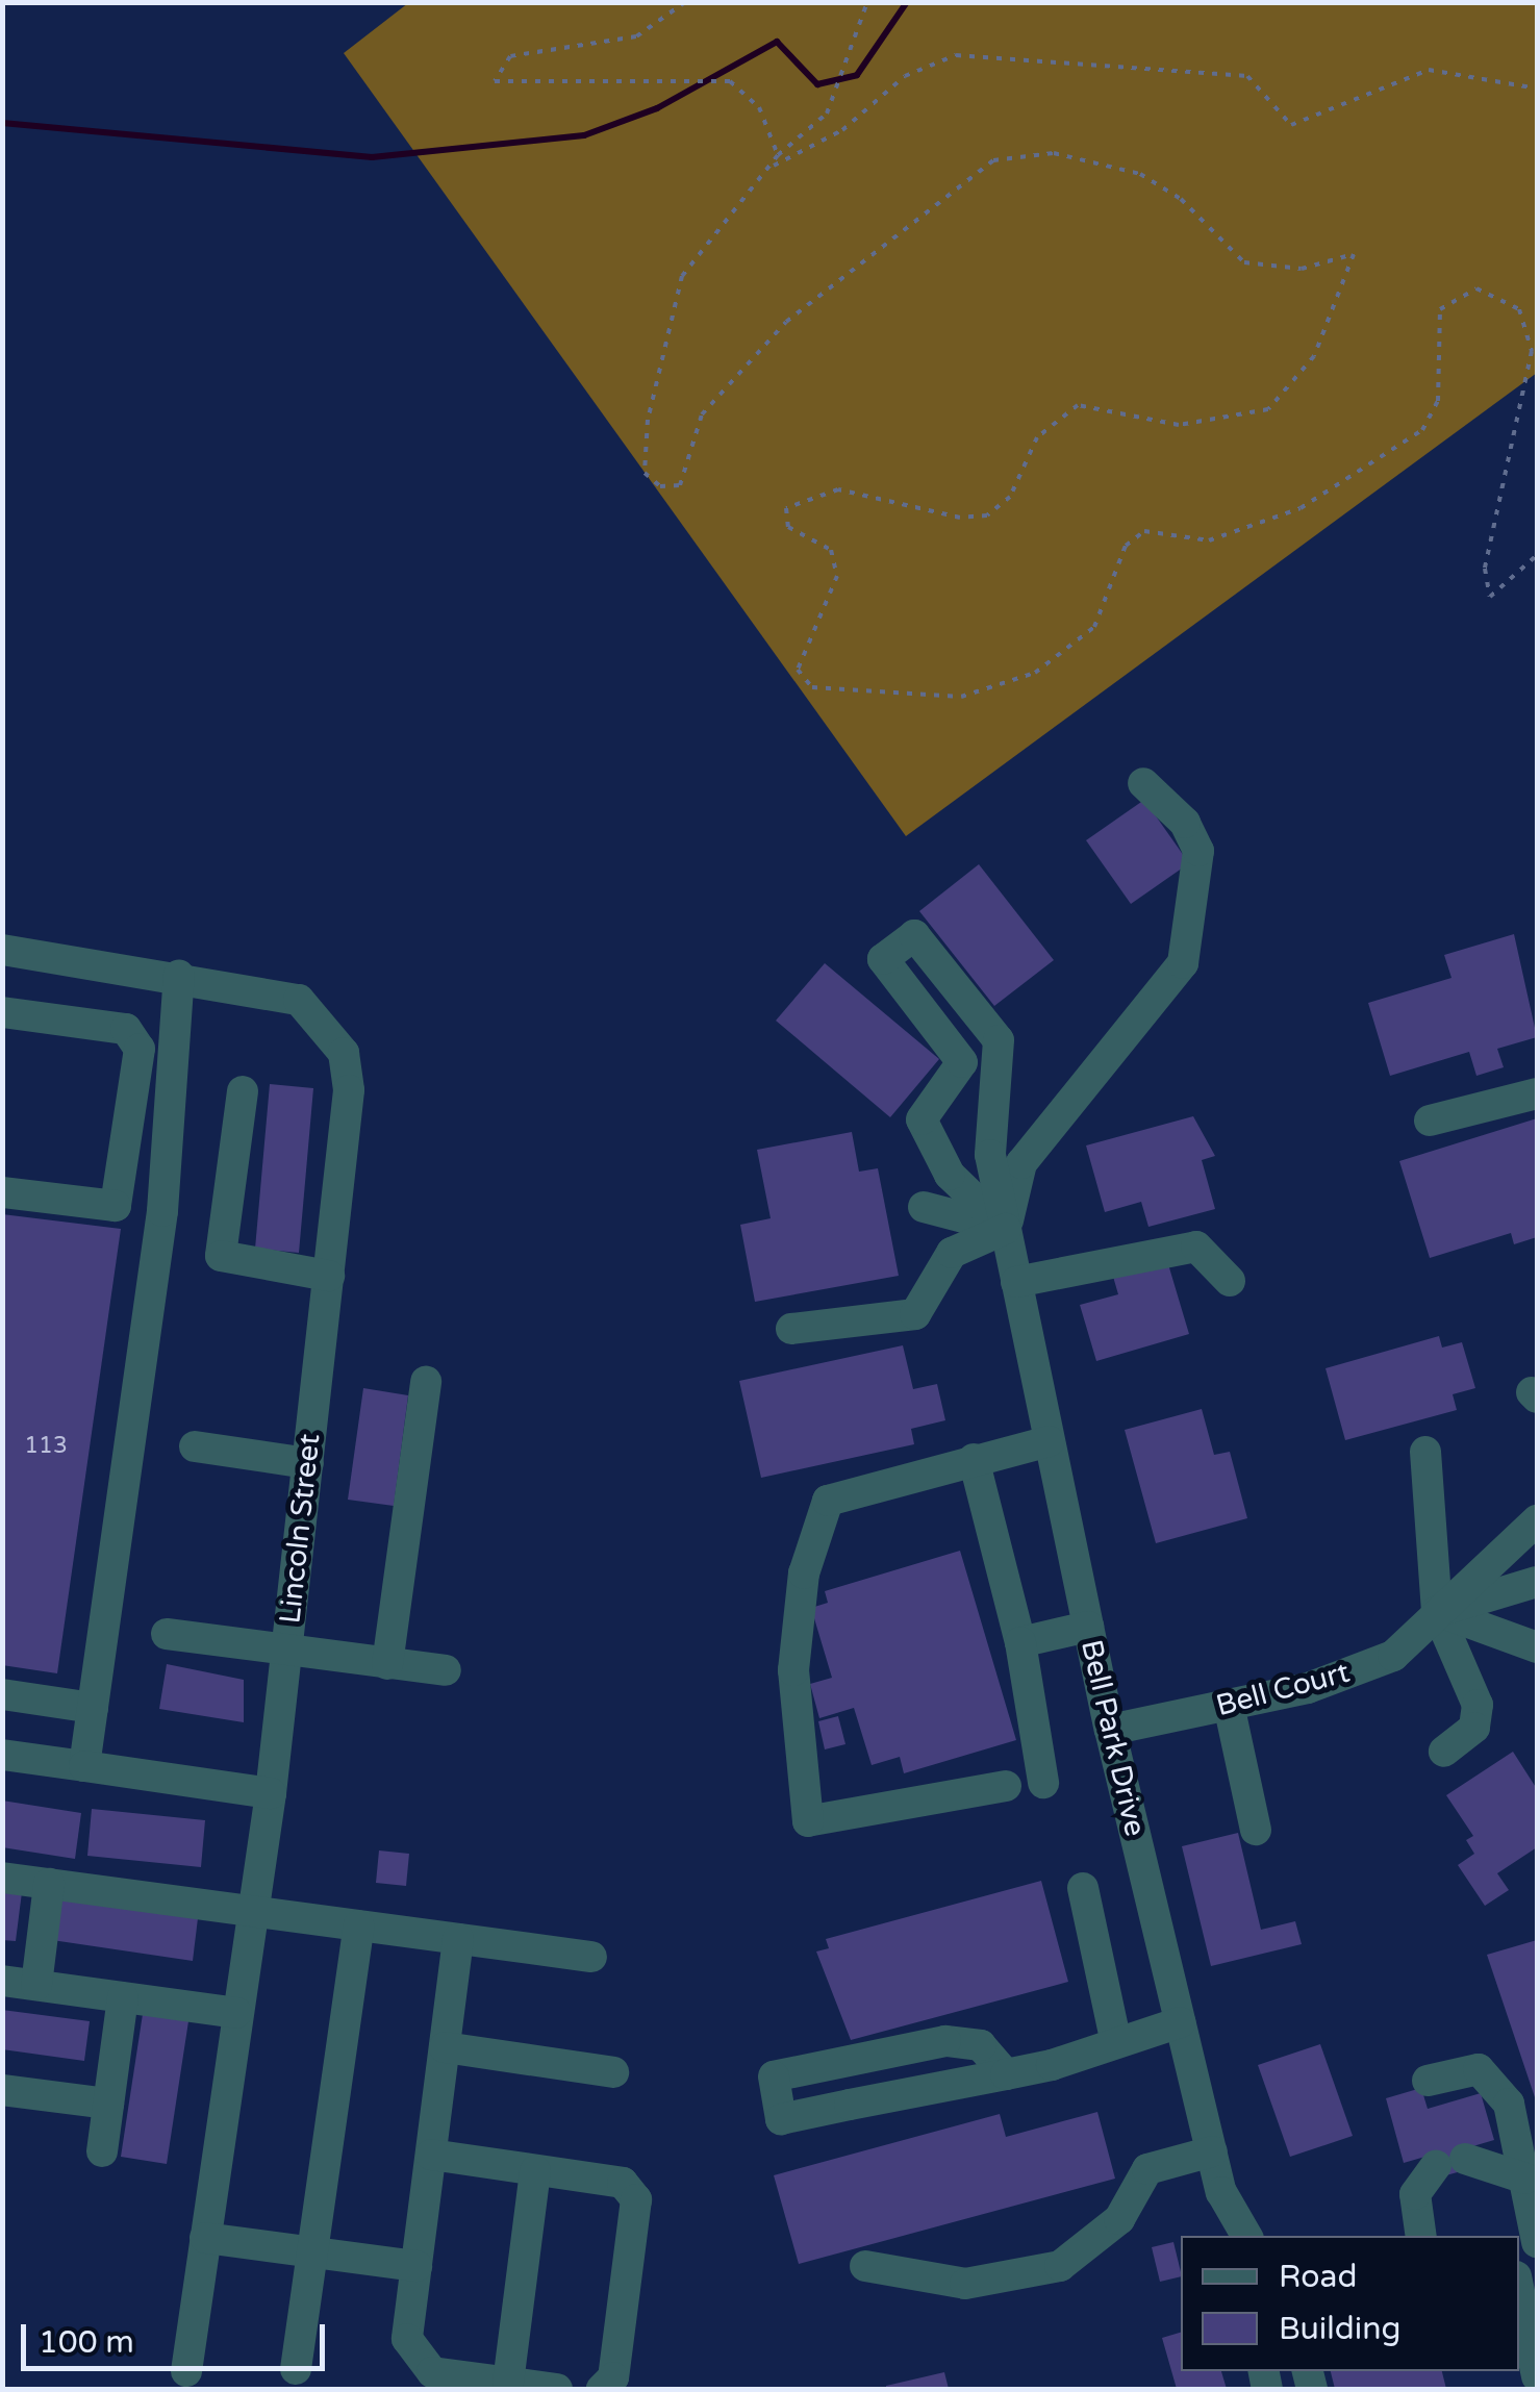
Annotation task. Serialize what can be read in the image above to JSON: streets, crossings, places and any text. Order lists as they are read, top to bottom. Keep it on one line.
{"streets":{"street":["Lincoln Street","Bell Court","Bell Park Drive"]},"crossings":[["Bell Court","Bell Park Drive"]],"house_numbers":["113"],"legend":["Road","Building"],"scale_bar":"100 m"}
